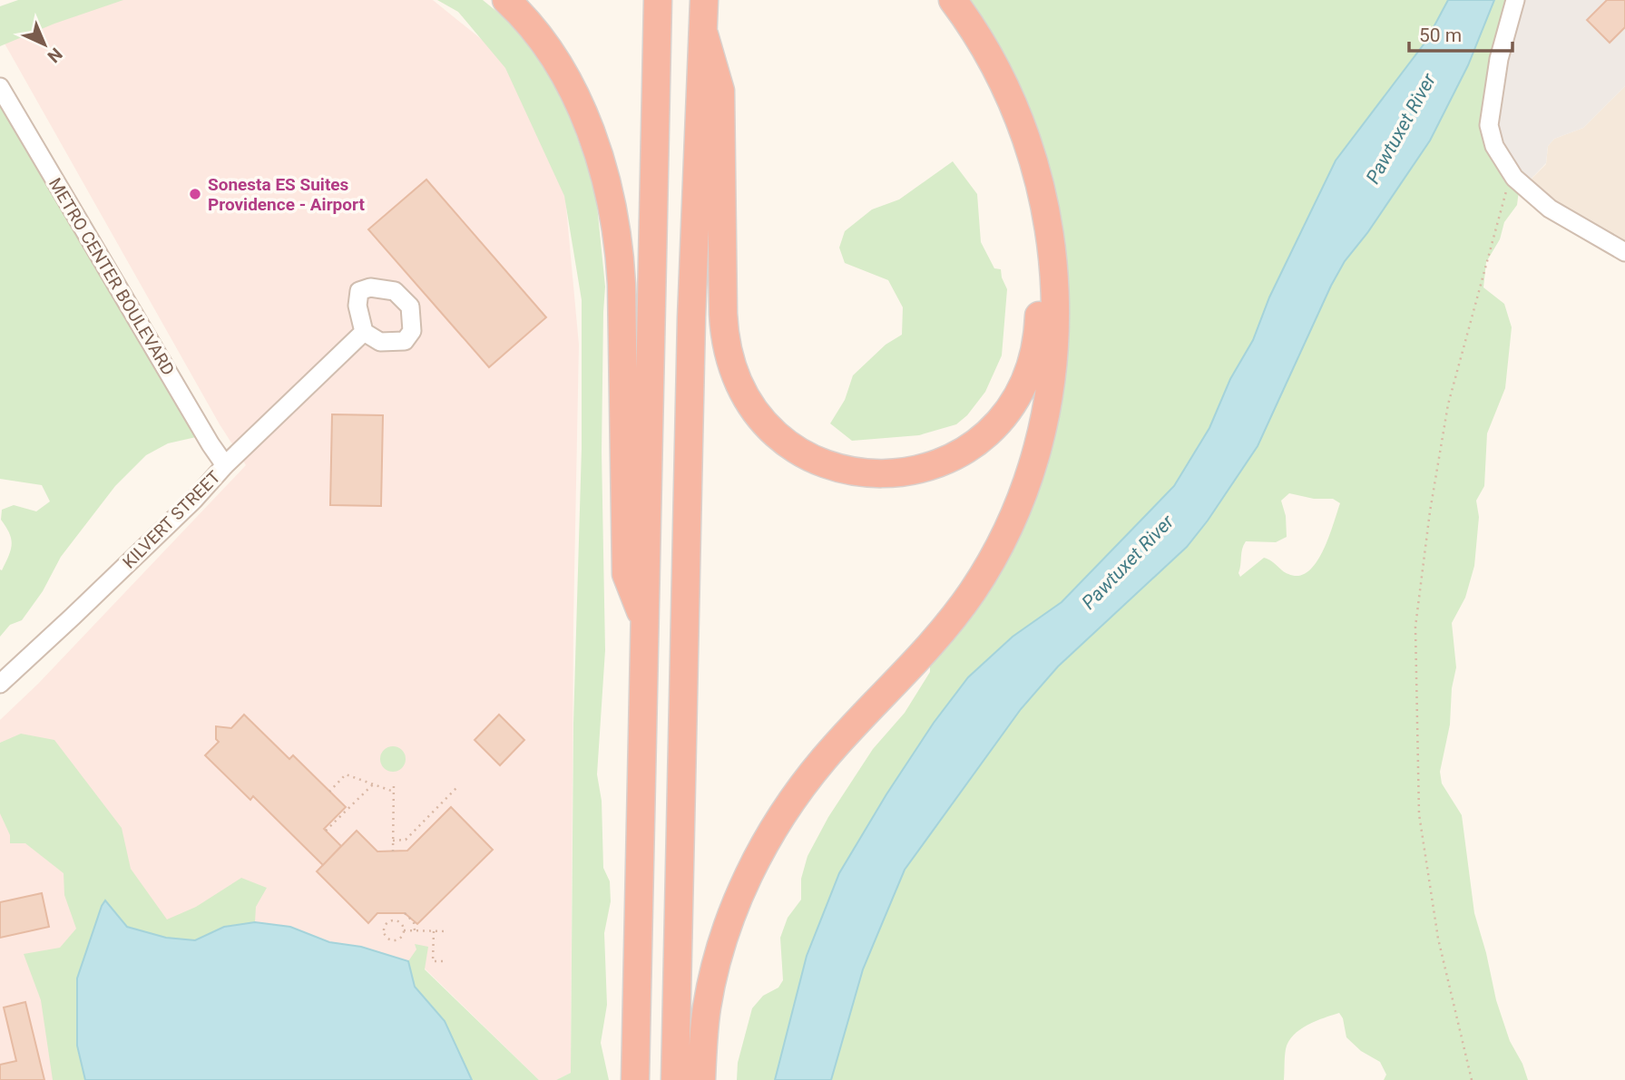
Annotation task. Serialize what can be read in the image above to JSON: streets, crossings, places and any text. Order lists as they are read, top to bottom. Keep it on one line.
{"streets":{"street":["METRO CENTER BOULEVARD","KILVERT STREET"]},"crossings":[["METRO CENTER BOULEVARD","KILVERT STREET"]],"water":["Pawtuxet River"],"places":["Sonesta ES Suites Providence - Airport"],"scale_bar":"50 m","north":"bottom right"}
